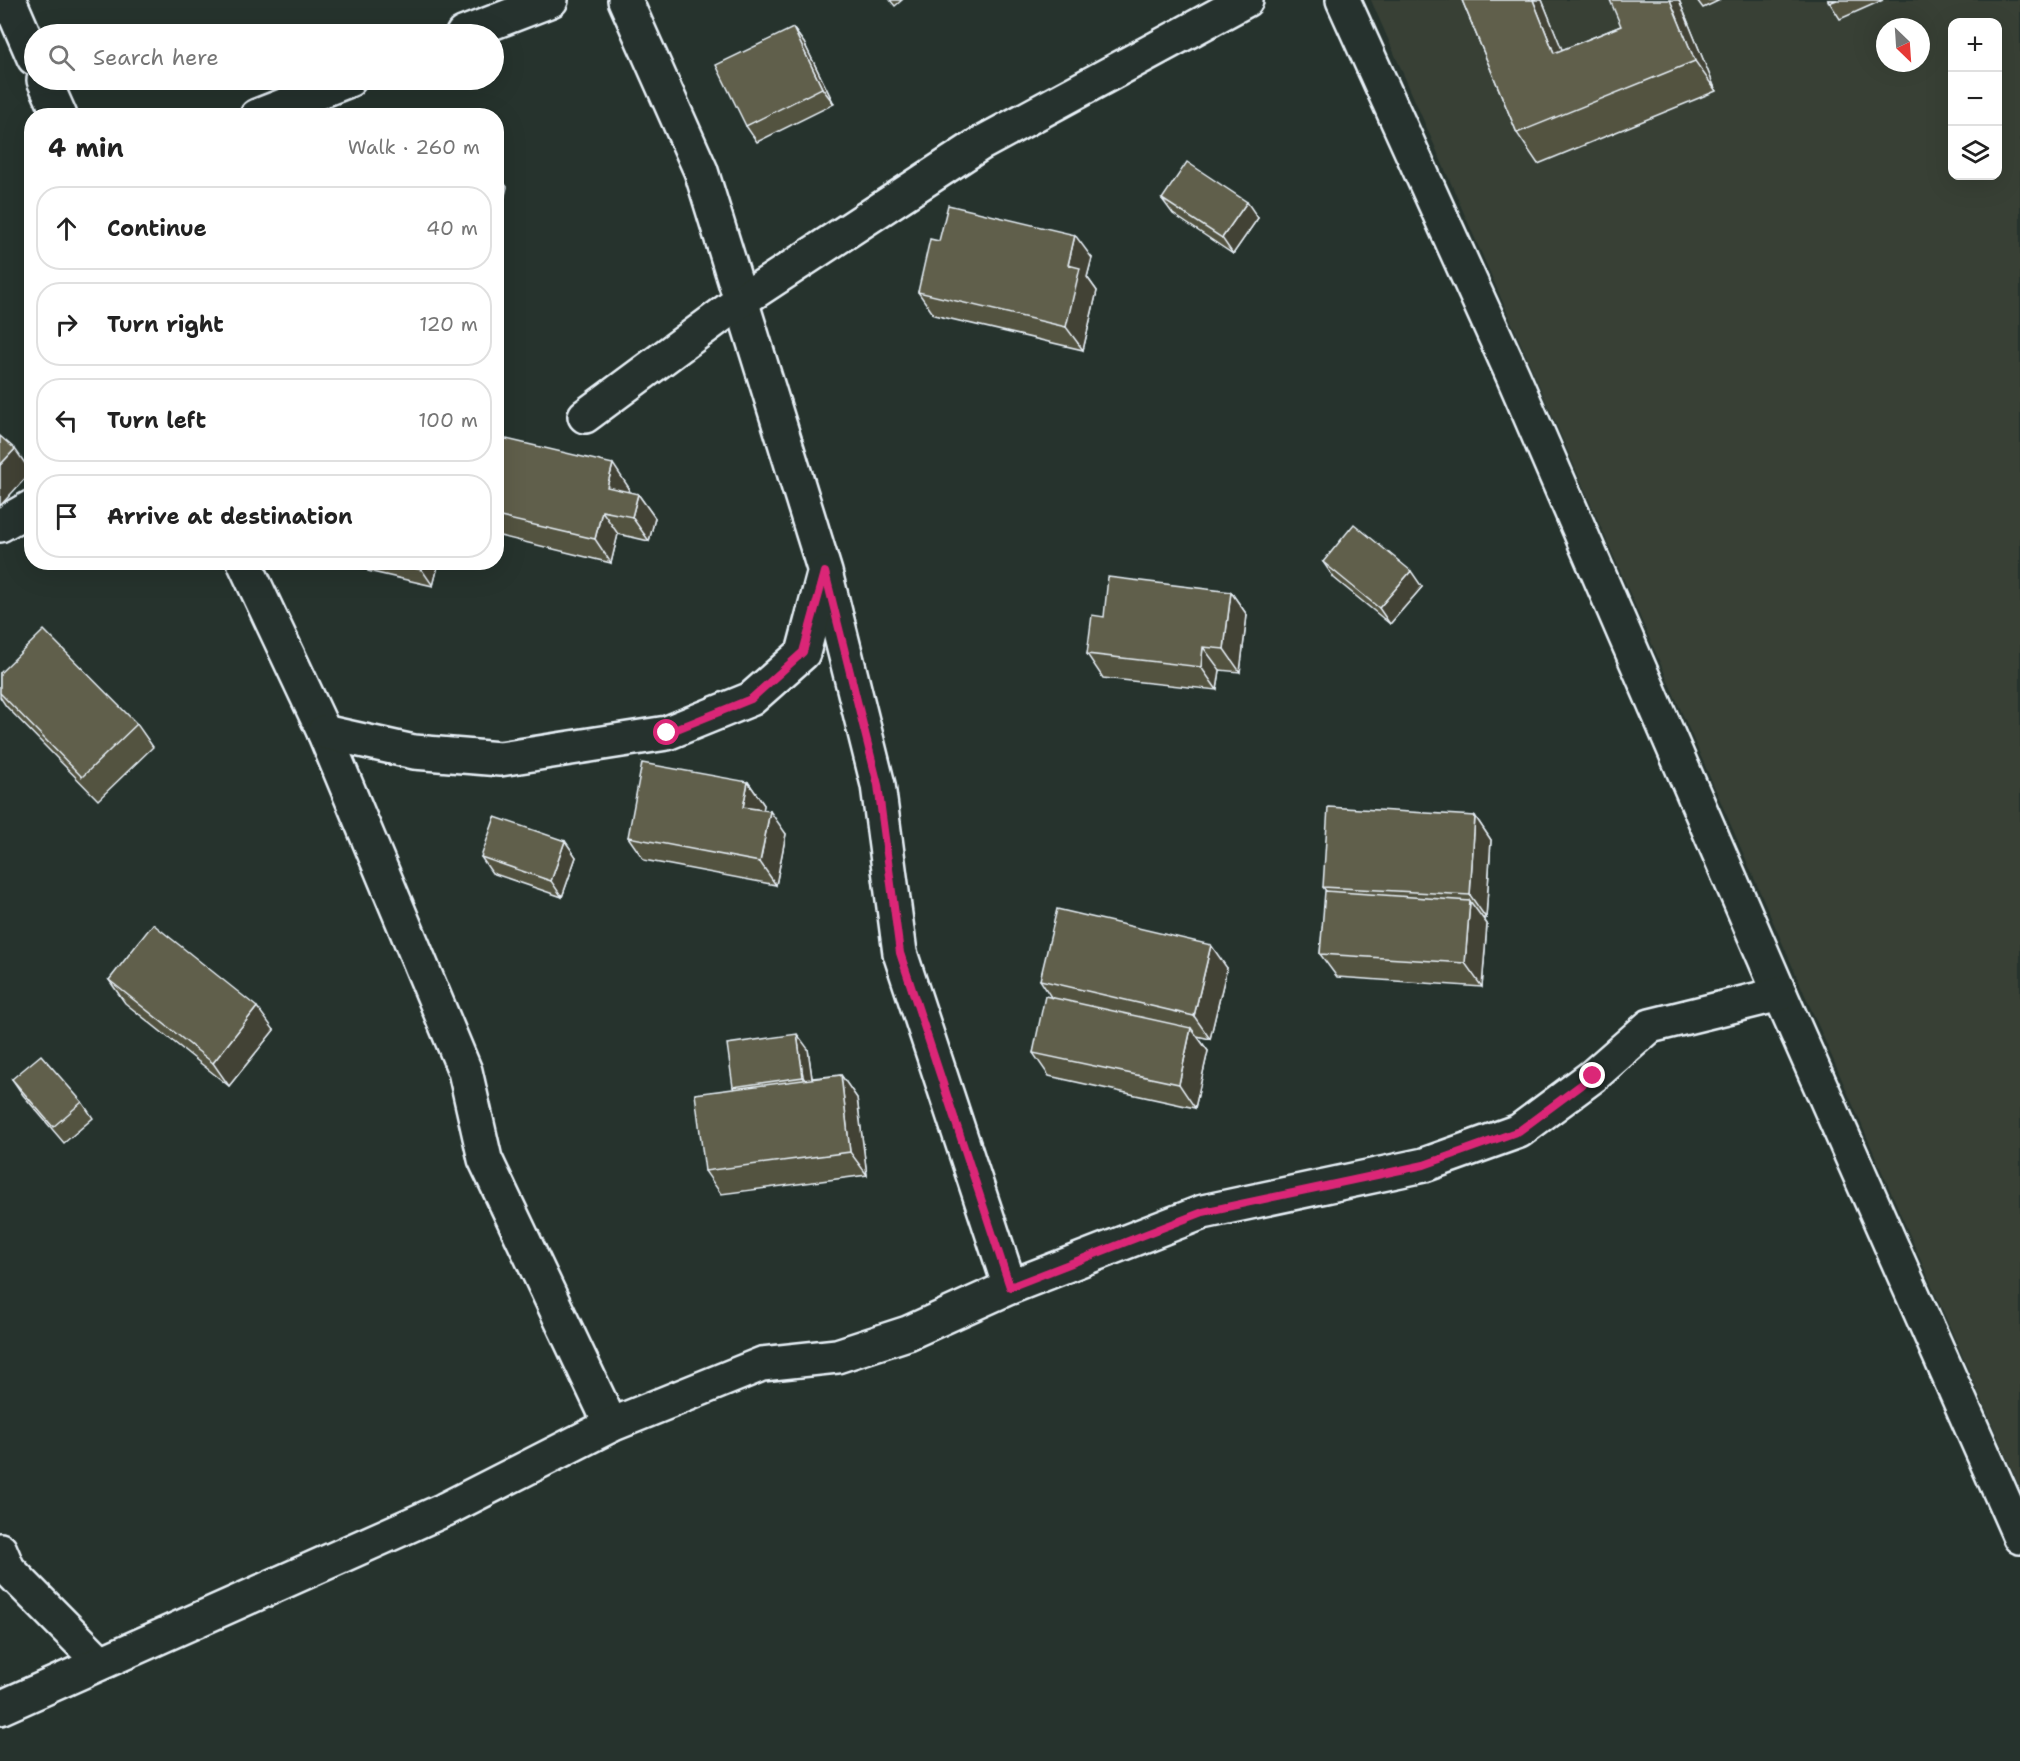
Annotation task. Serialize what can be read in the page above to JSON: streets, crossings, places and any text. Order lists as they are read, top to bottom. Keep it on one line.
{"north":"bottom right","page":{"map_buttons":["+","−"],"search":"Search here","heading":["4 min","Walk · 260 m"],"list":[["Continue","40 m"],["Turn right","120 m"],["Turn left","100 m"],"Arrive at destination"]}}
